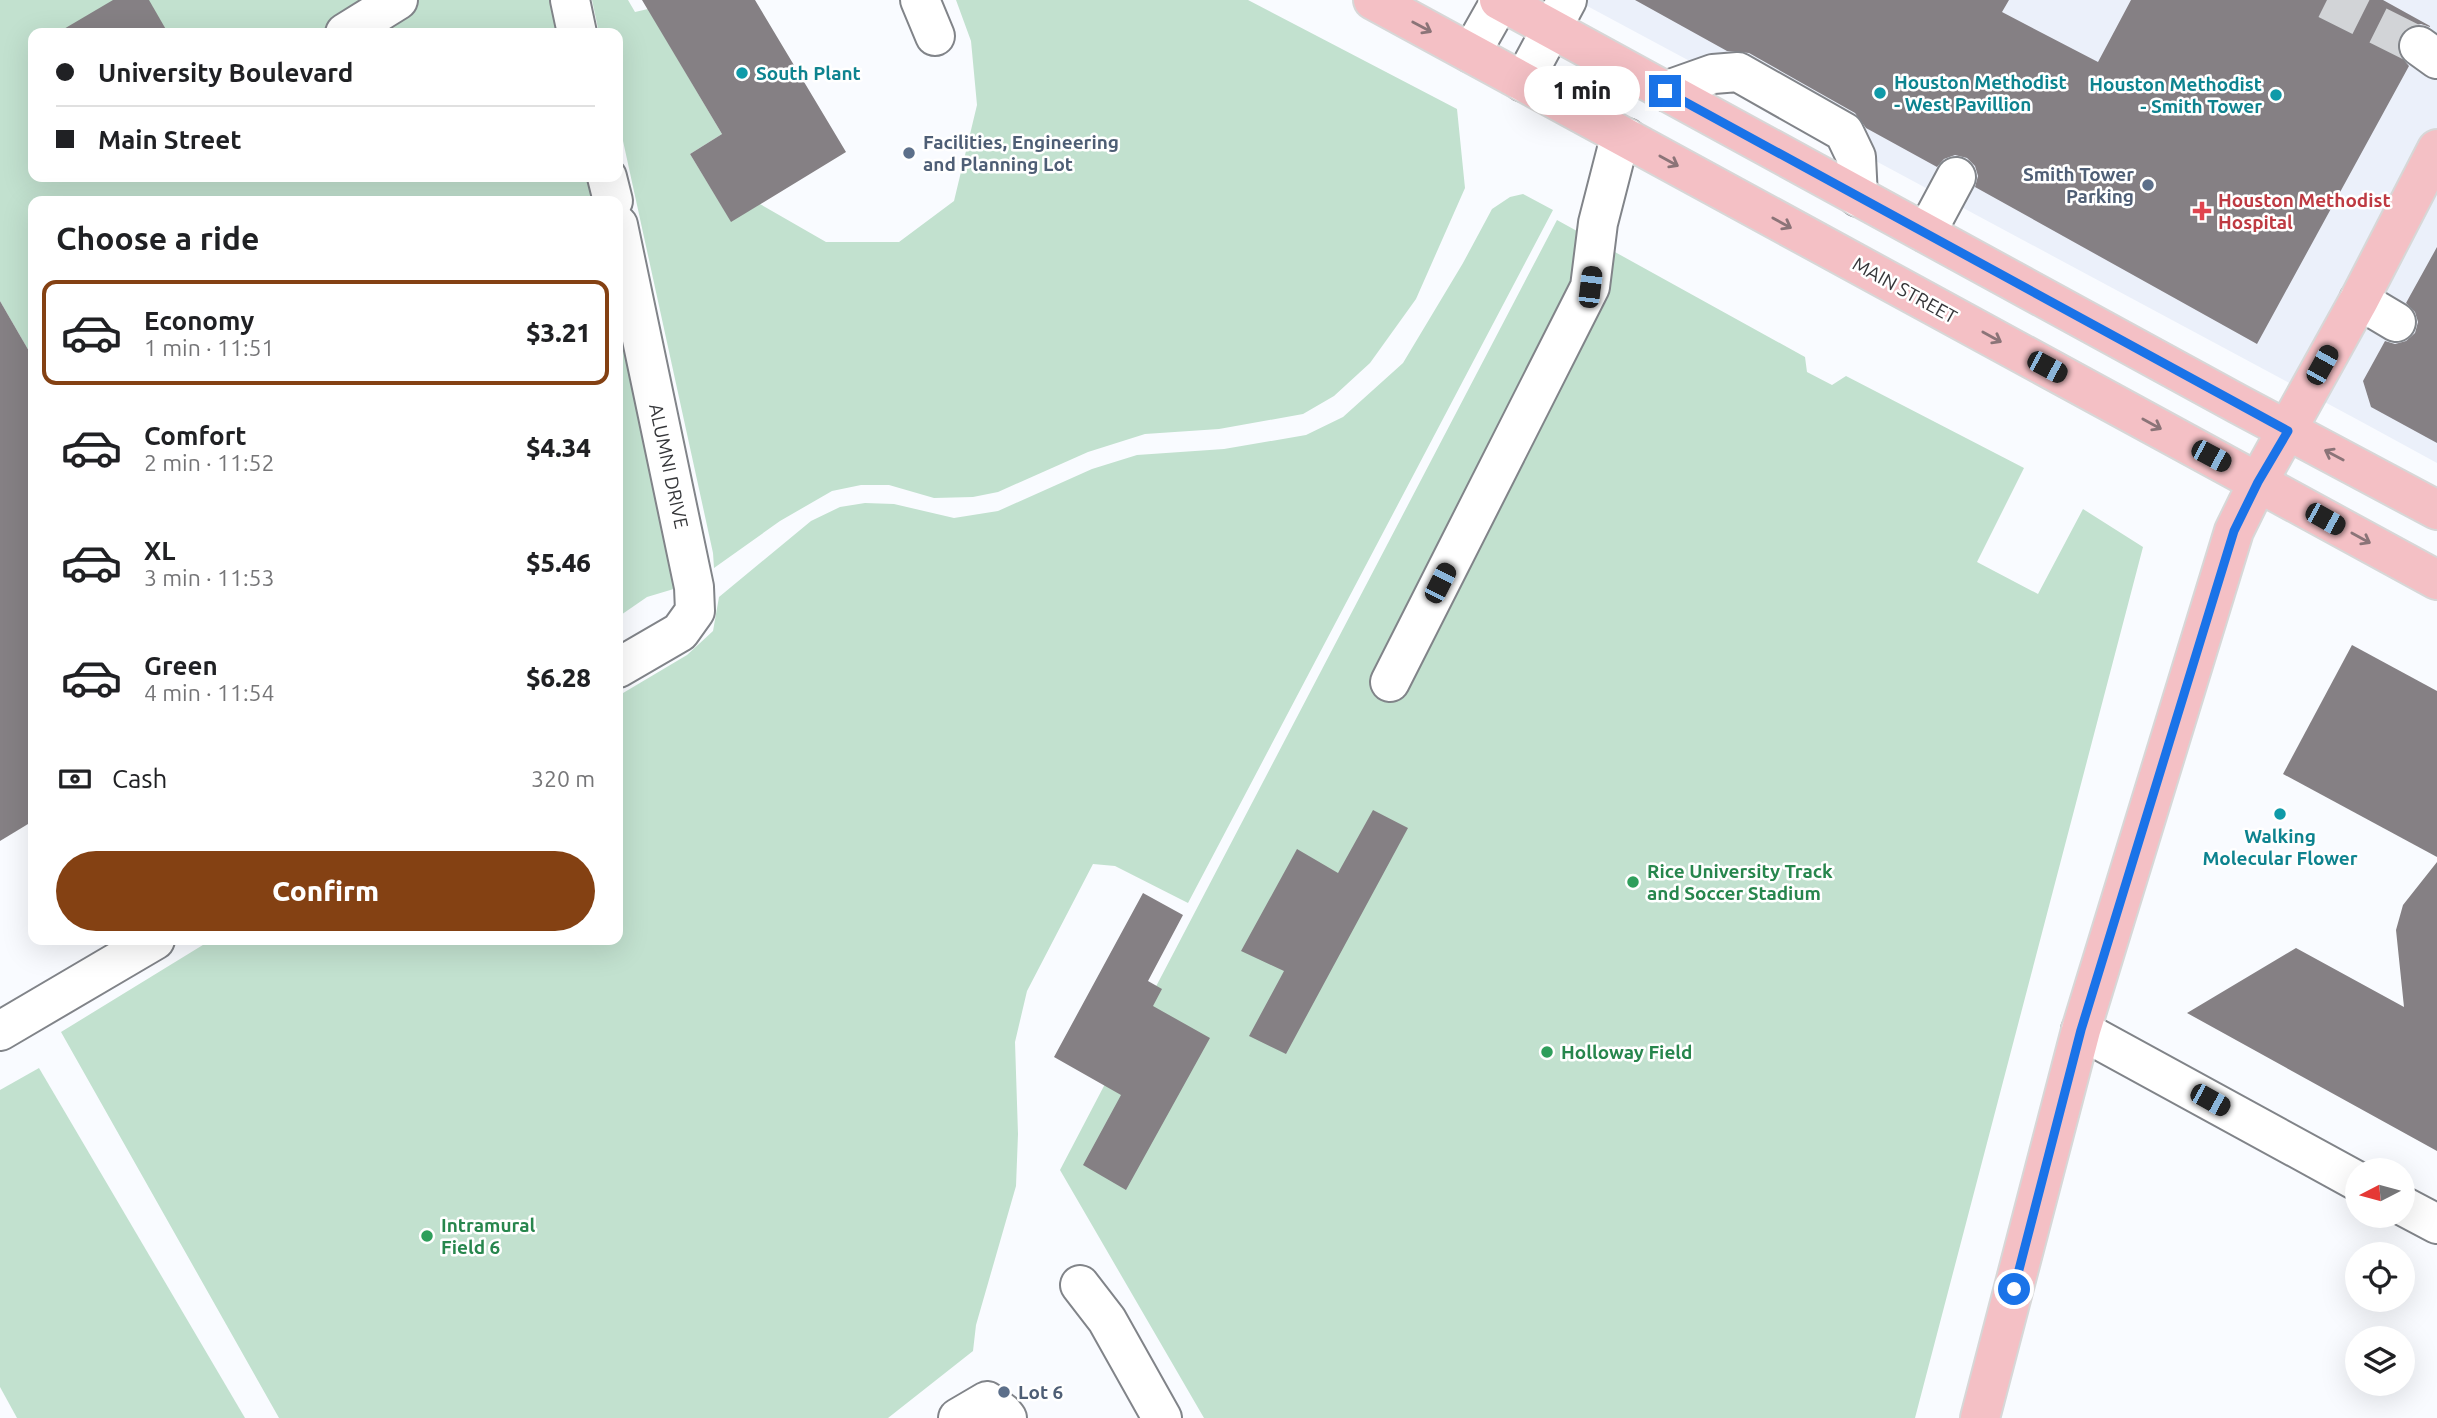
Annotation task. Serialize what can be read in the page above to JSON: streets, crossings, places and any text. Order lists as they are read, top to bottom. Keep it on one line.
{"streets":{"main road":["MAIN STREET"],"street":["ALUMNI DRIVE"]},"places":{"other":["South Plant","Houston Methodist - West Pavillion","Houston Methodist - Smith Tower","Facilities, Engineering and Planning Lot","Smith Tower Parking","Walking Molecular Flower","Rice University Track and Soccer Stadium","Holloway Field","Intramural Field 6","Lot 6"],"health":["Houston Methodist Hospital"]},"north":"left","page":{"banner":["University Boulevard","Main Street"],"bubble":"1 min","heading":"Choose a ride","list":[{"name":"Economy","note":"1 min · 11:51","value":"$3.21"},{"name":"Comfort","note":"2 min · 11:52","value":"$4.34"},{"name":"XL","note":"3 min · 11:53","value":"$5.46"},{"name":"Green","note":"4 min · 11:54","value":"$6.28"}],"pay":["Cash","320 m"],"buttons":"Confirm"}}
